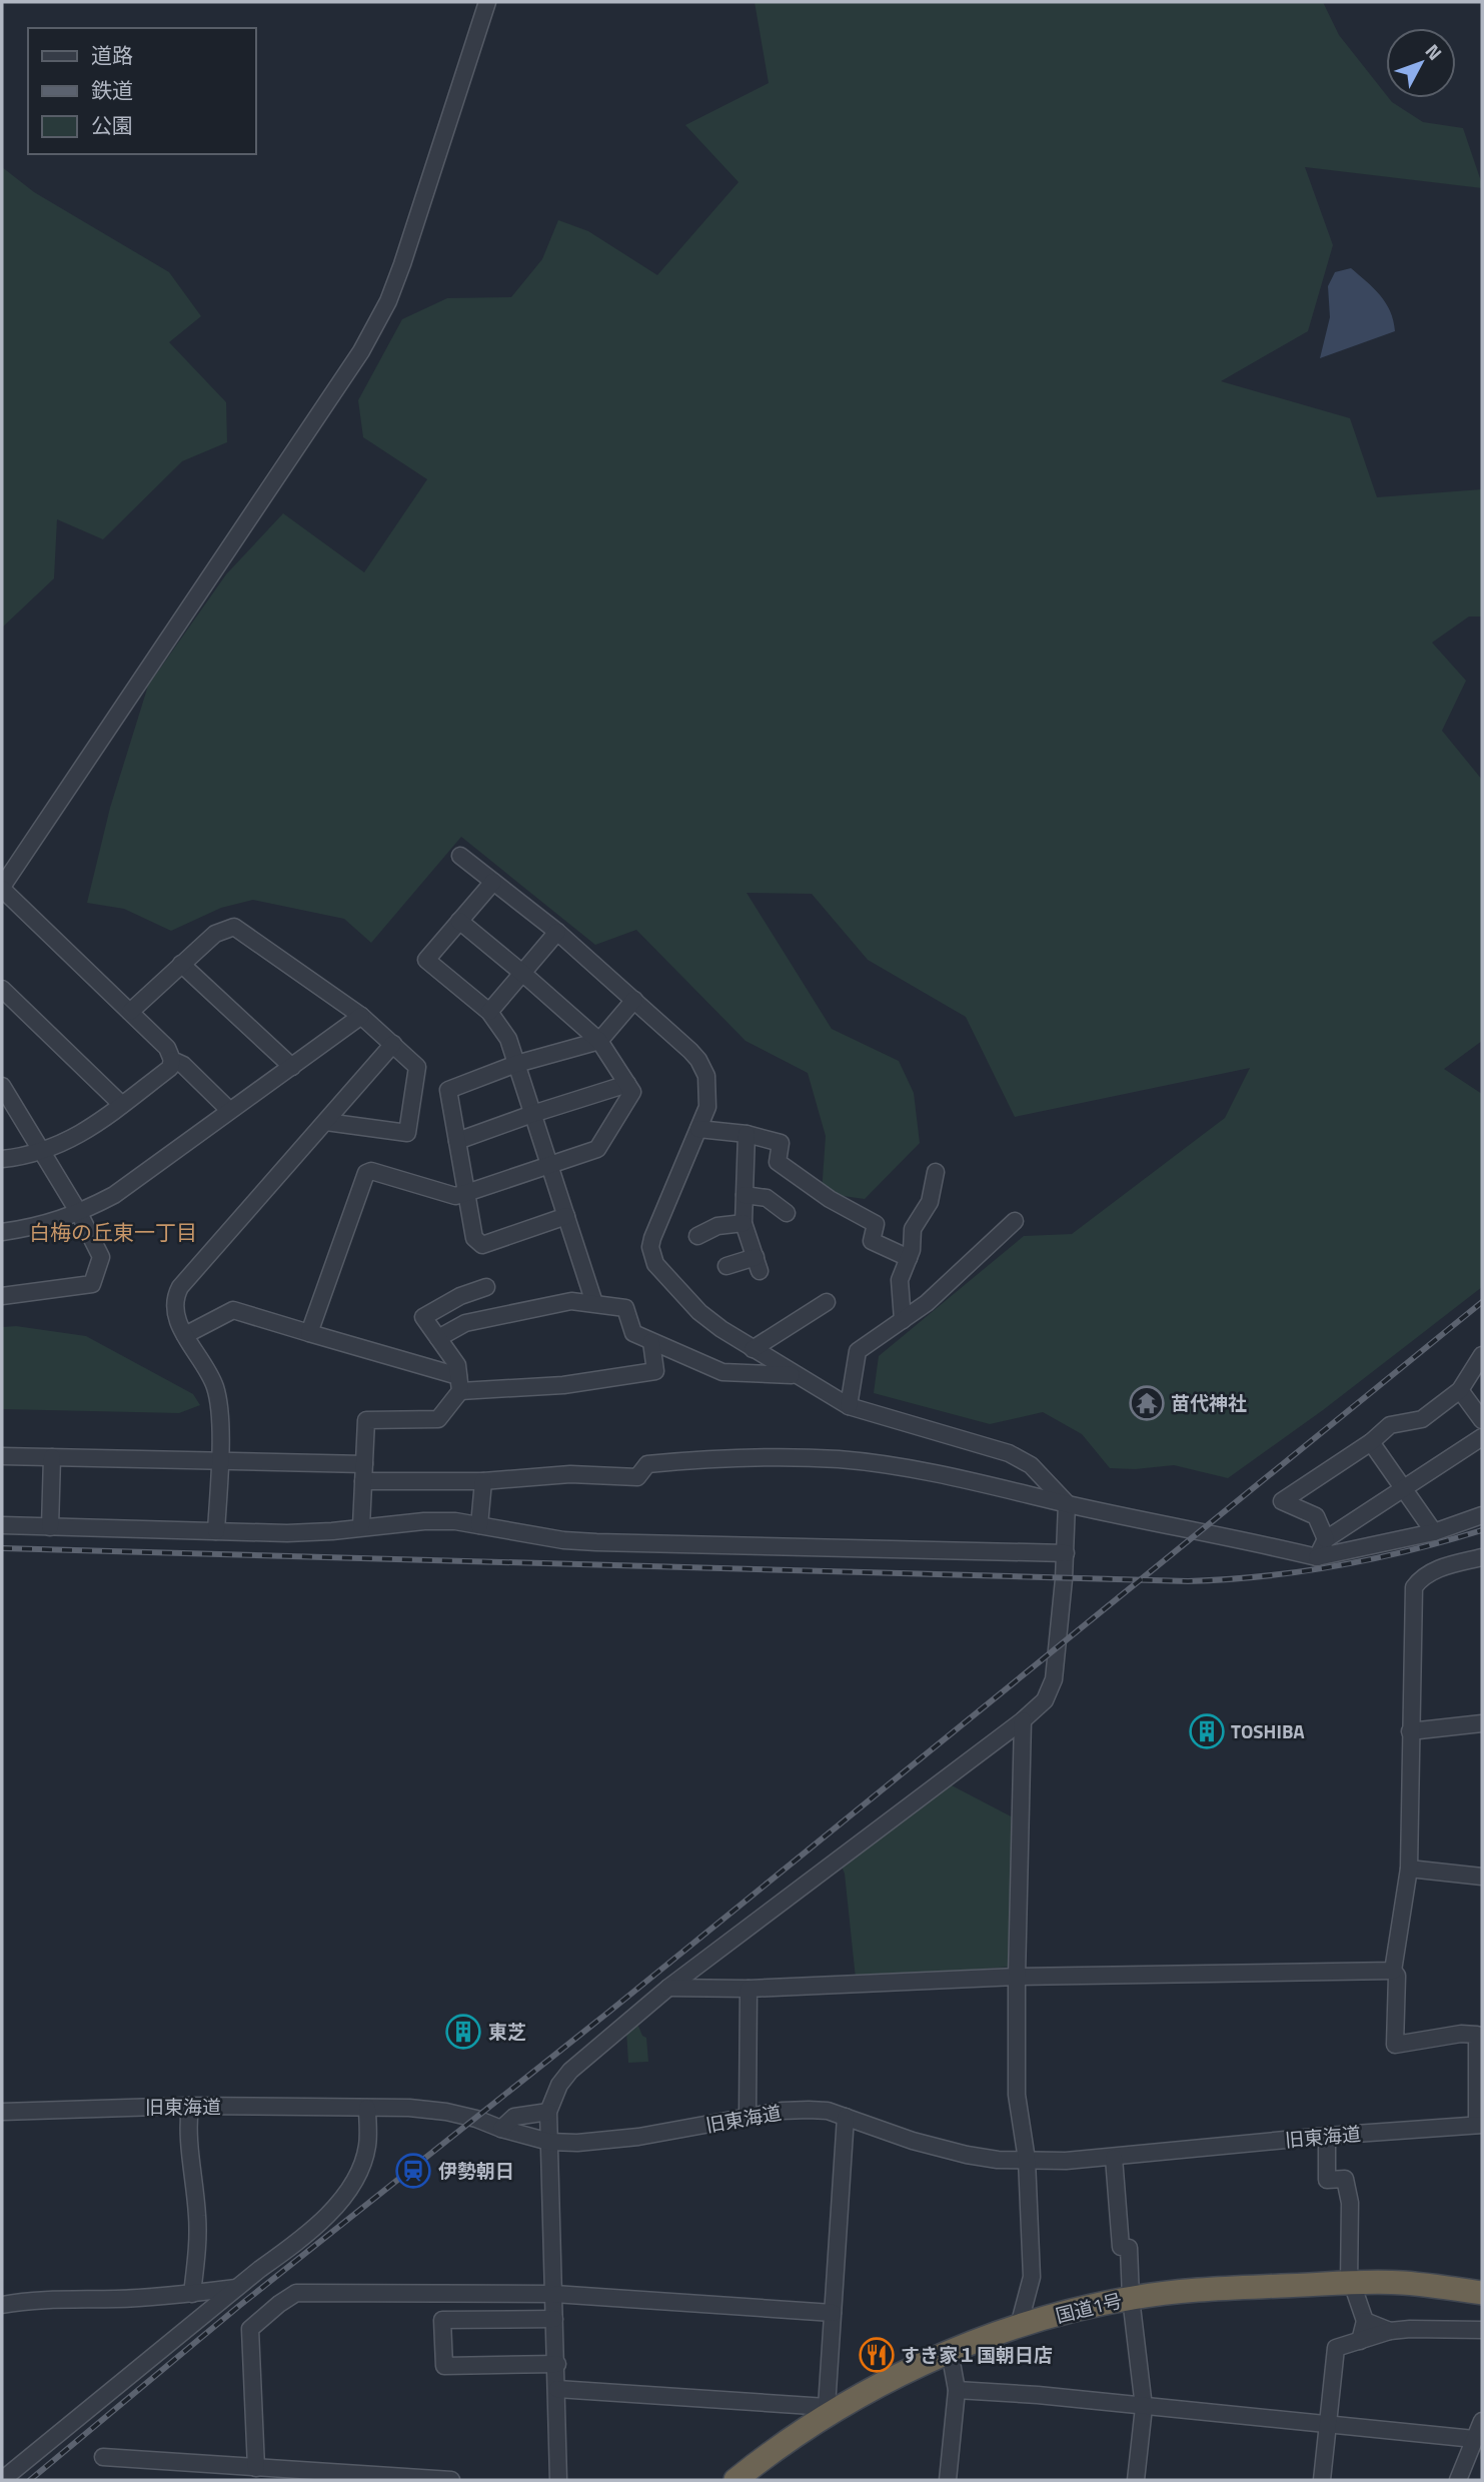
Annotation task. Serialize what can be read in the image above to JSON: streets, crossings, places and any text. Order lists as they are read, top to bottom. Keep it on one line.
{"streets":{"highway":["国道1号"],"street":["旧東海道"]},"districts":["白梅の丘東一丁目"],"places":{"temple":["苗代神社"],"building":["TOSHIBA","東芝"],"station":["伊勢朝日"],"restaurant":["すき家１国朝日店"]},"legend":["道路","鉄道","公園"],"north":"top right"}
